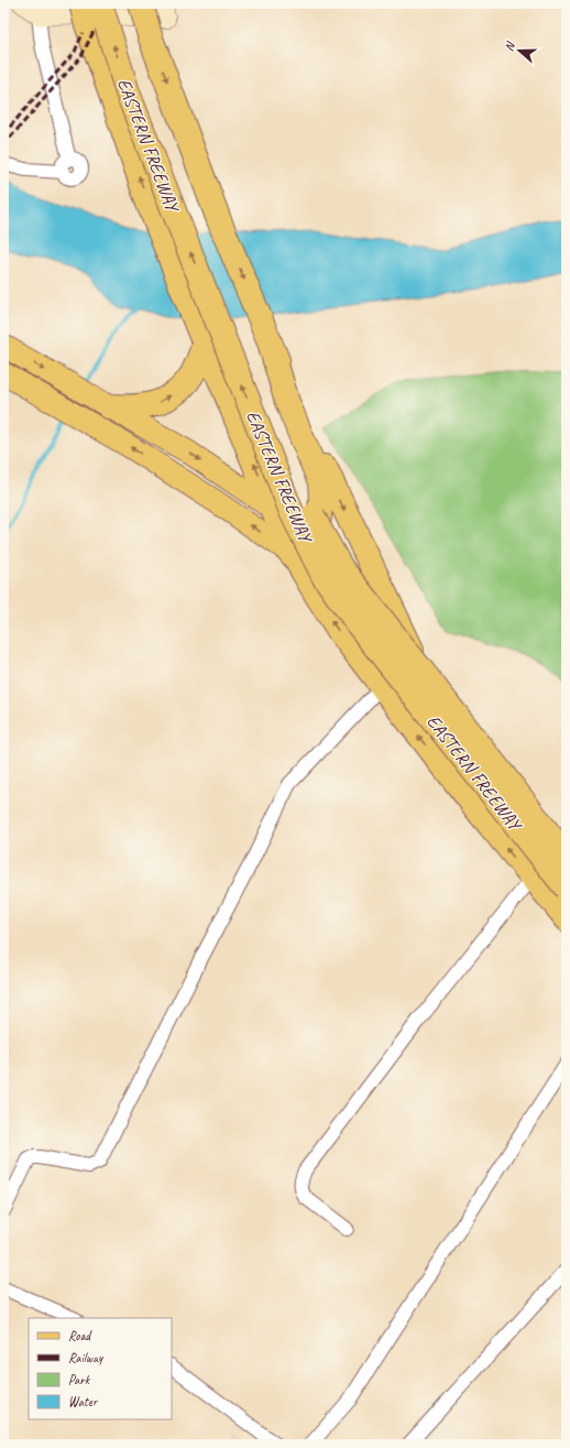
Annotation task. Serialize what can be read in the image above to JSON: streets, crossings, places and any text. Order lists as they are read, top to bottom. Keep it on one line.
{"streets":{"highway":["EASTERN FREEWAY"]},"legend":["Road","Railway","Park","Water"],"north":"left"}
